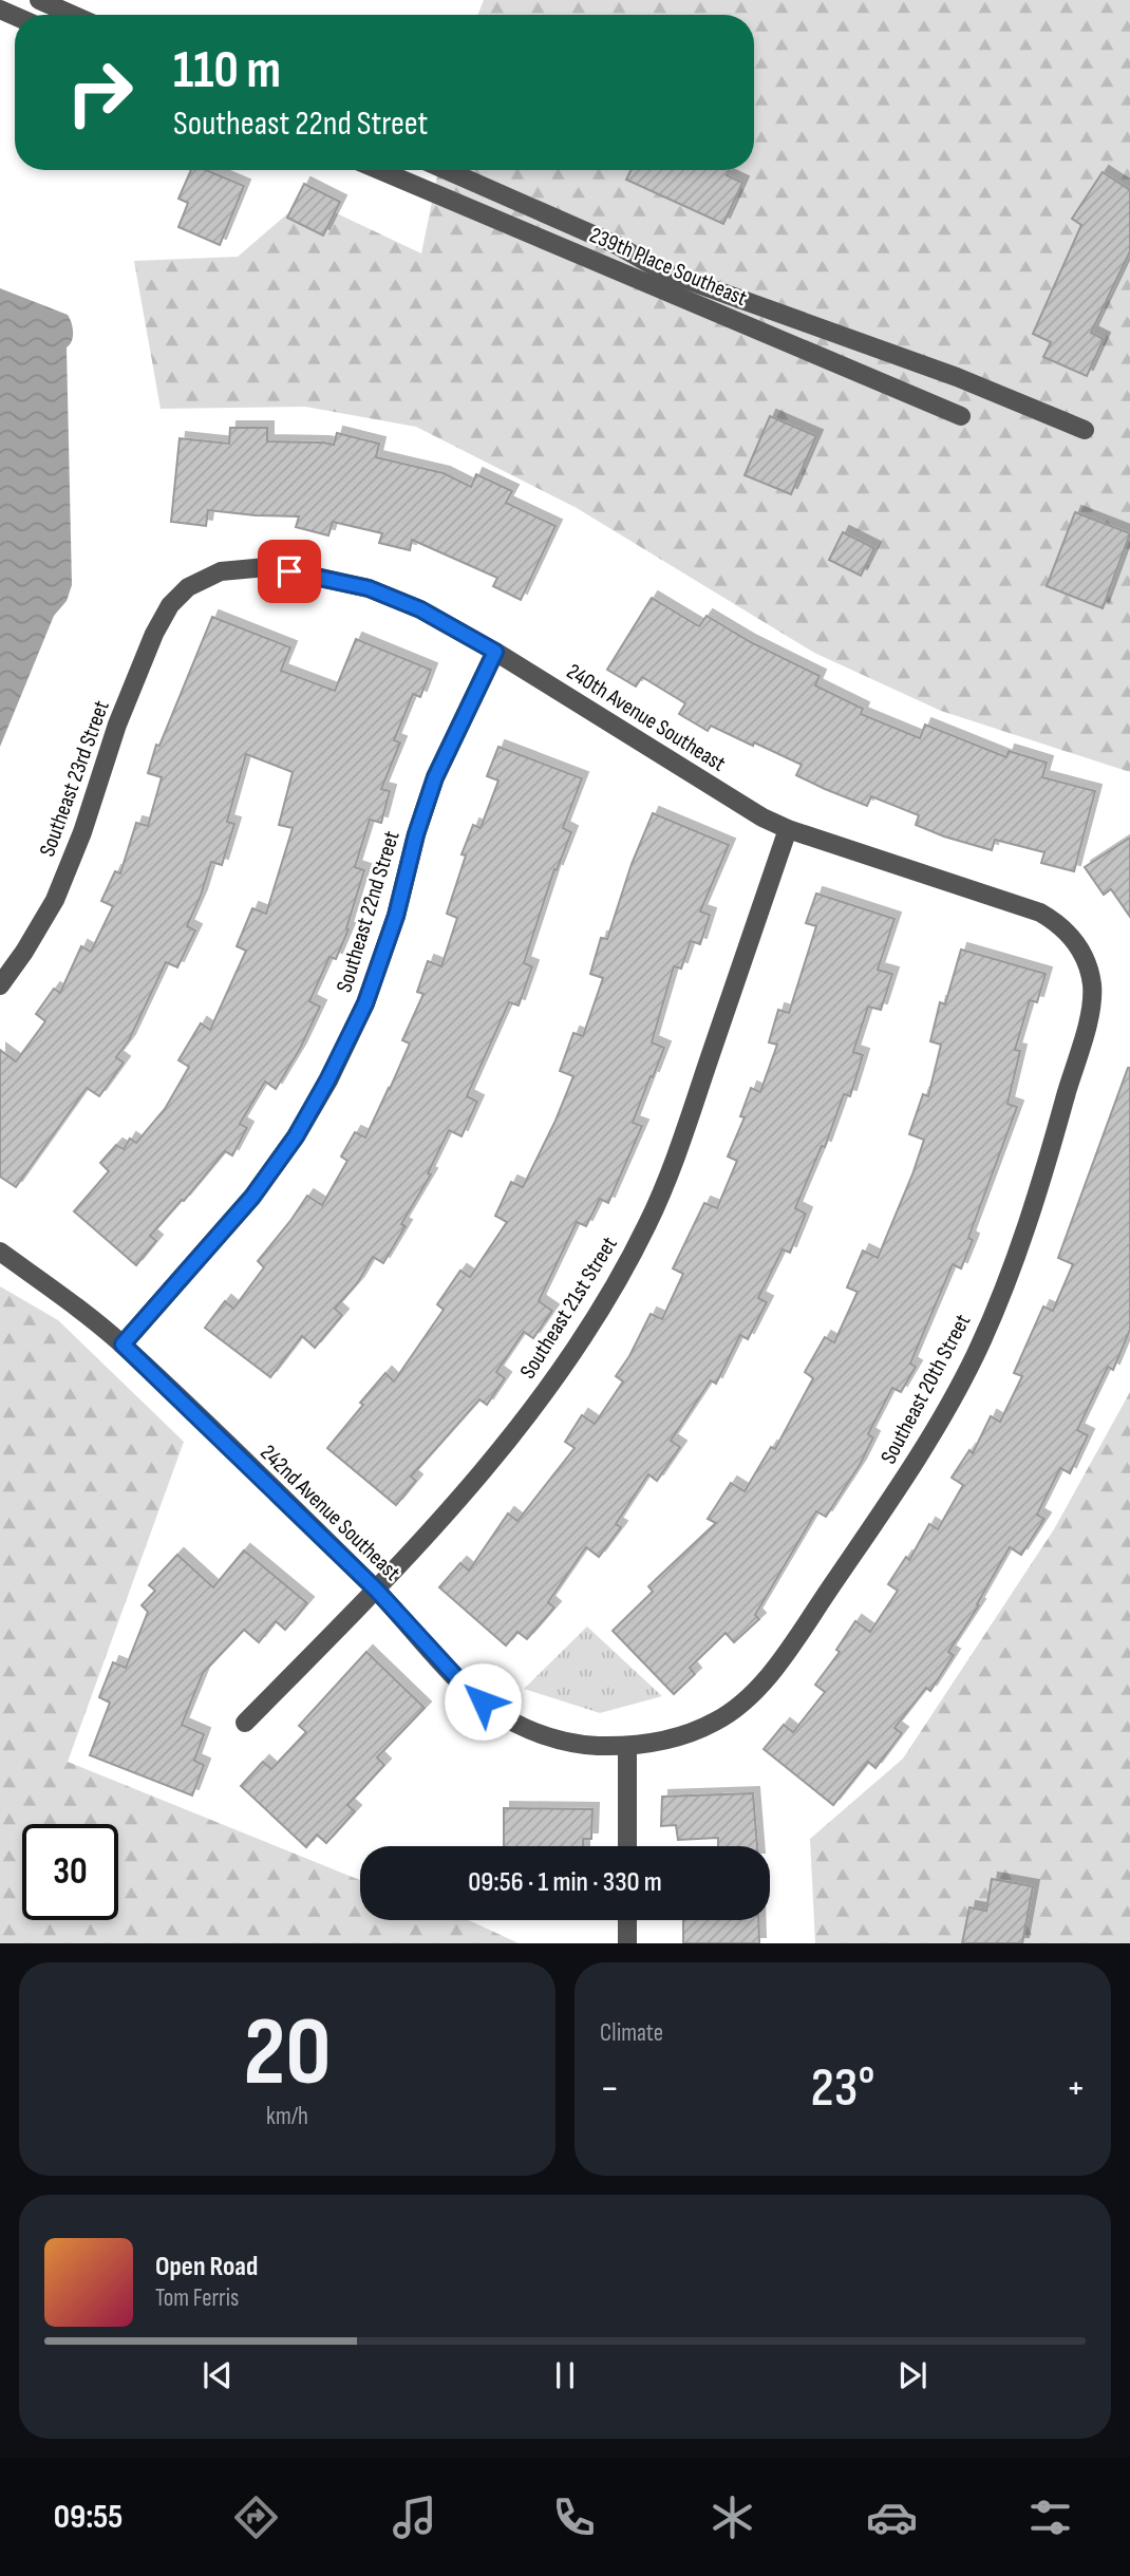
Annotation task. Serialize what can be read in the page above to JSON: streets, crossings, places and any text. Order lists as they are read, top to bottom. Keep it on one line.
{"streets":{"street":["239th Place Southeast","240th Avenue Southeast","Southeast 23rd Street","Southeast 22nd Street","Southeast 21st Street","Southeast 20th Street","242nd Avenue Southeast"]},"crossings":[["240th Avenue Southeast","Southeast 23rd Street"],["240th Avenue Southeast","Southeast 22nd Street"],["240th Avenue Southeast","Southeast 21st Street"],["240th Avenue Southeast","Southeast 20th Street"],["Southeast 22nd Street","242nd Avenue Southeast"],["Southeast 21st Street","242nd Avenue Southeast"],["Southeast 20th Street","242nd Avenue Southeast"]],"page":{"turn":["110 m","Southeast 22nd Street"],"limit":"30","trip":"09:56 · 1 min · 330 m","tile":[["20","km/h"],"Climate"],"heat":["−","23°","+"],"song":["Open Road","Tom Ferris"],"tabs":"09:55"}}
